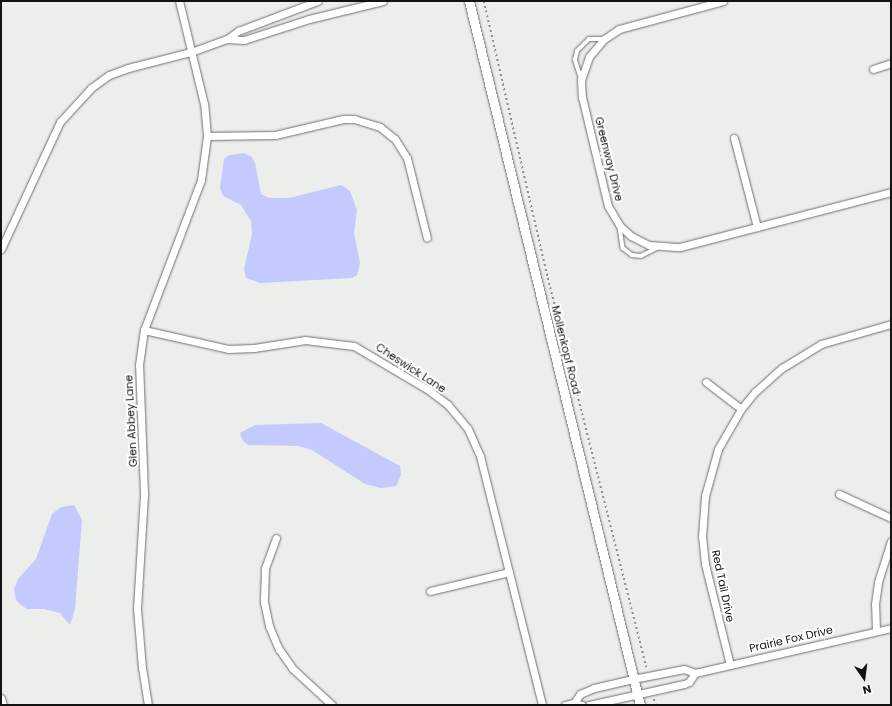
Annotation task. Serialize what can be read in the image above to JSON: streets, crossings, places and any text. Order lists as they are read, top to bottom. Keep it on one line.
{"streets":{"street":["Greenway Drive","Mollenkopf Road","Cheswick Lane","Glen Abbey Lane","Red Tail Drive","Prairie Fox Drive"]},"crossings":[["Mollenkopf Road","Prairie Fox Drive"],["Cheswick Lane","Glen Abbey Lane"],["Red Tail Drive","Prairie Fox Drive"]],"north":"bottom"}
